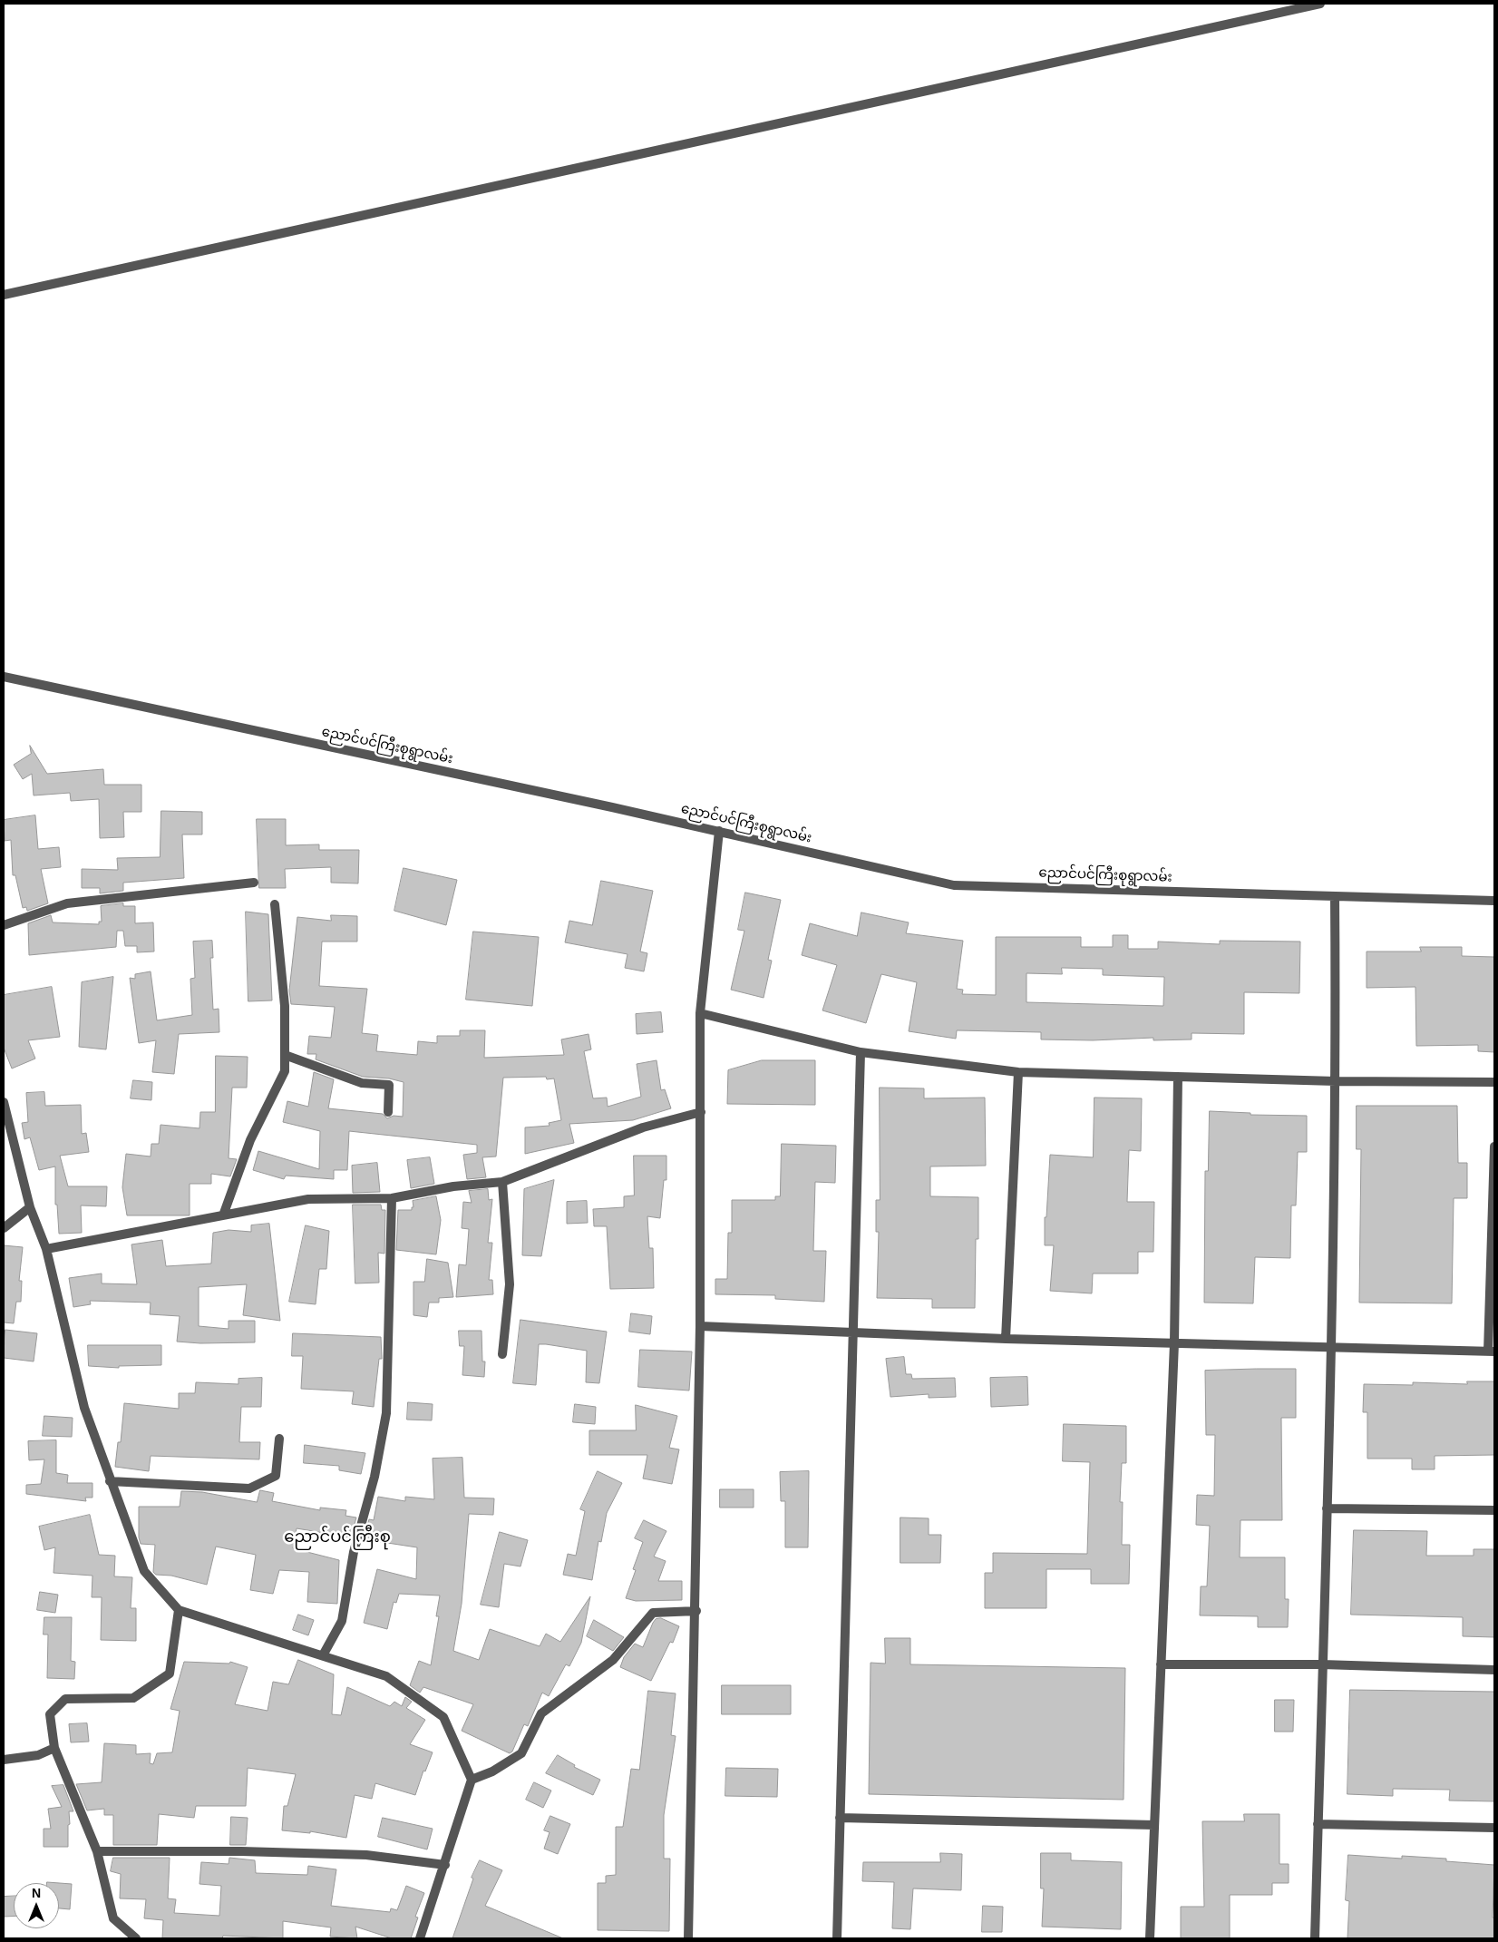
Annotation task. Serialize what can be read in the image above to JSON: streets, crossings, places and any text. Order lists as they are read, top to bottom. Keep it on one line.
{"streets":{"street":["ညောင်ပင်ကြီးစုရွာလမ်း"]},"districts":["ညောင်ပင်ကြီးစု"],"north":"top"}
